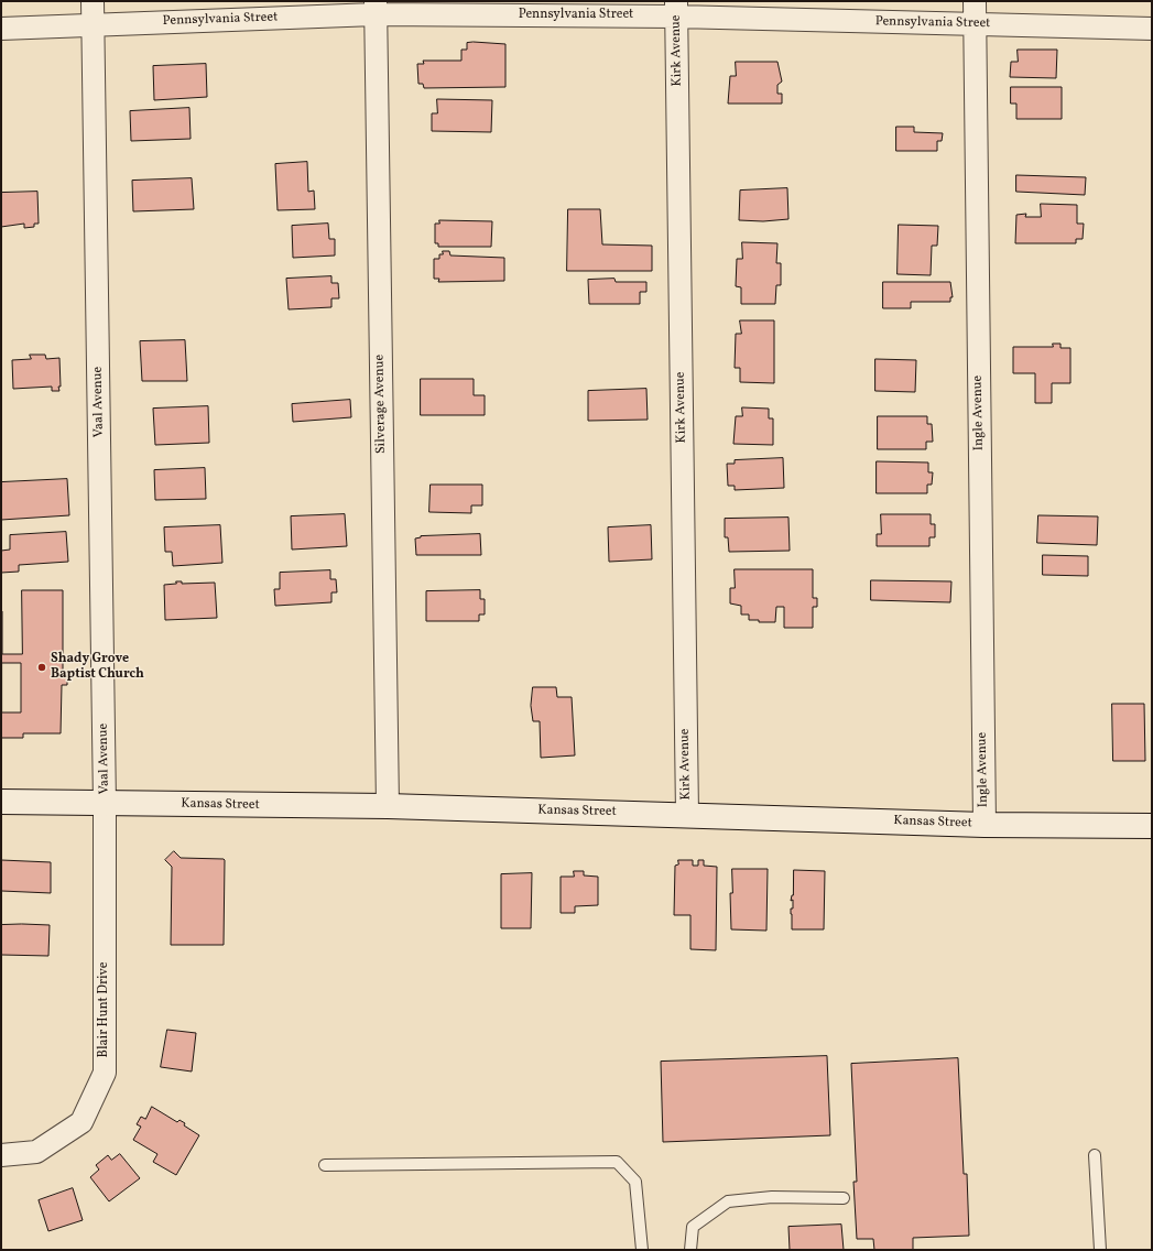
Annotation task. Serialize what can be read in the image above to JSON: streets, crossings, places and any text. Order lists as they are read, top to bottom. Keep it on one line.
{"streets":{"street":["Pennsylvania Street","Kirk Avenue","Vaal Avenue","Silverage Avenue","Ingle Avenue","Kansas Street","Blair Hunt Drive"]},"crossings":[["Pennsylvania Street","Kirk Avenue"],["Pennsylvania Street","Vaal Avenue"],["Pennsylvania Street","Silverage Avenue"],["Pennsylvania Street","Ingle Avenue"],["Kirk Avenue","Kansas Street"],["Vaal Avenue","Kansas Street"],["Vaal Avenue","Blair Hunt Drive"],["Silverage Avenue","Kansas Street"],["Ingle Avenue","Kansas Street"],["Kansas Street","Blair Hunt Drive"]],"places":["Shady Grove Baptist Church"]}
